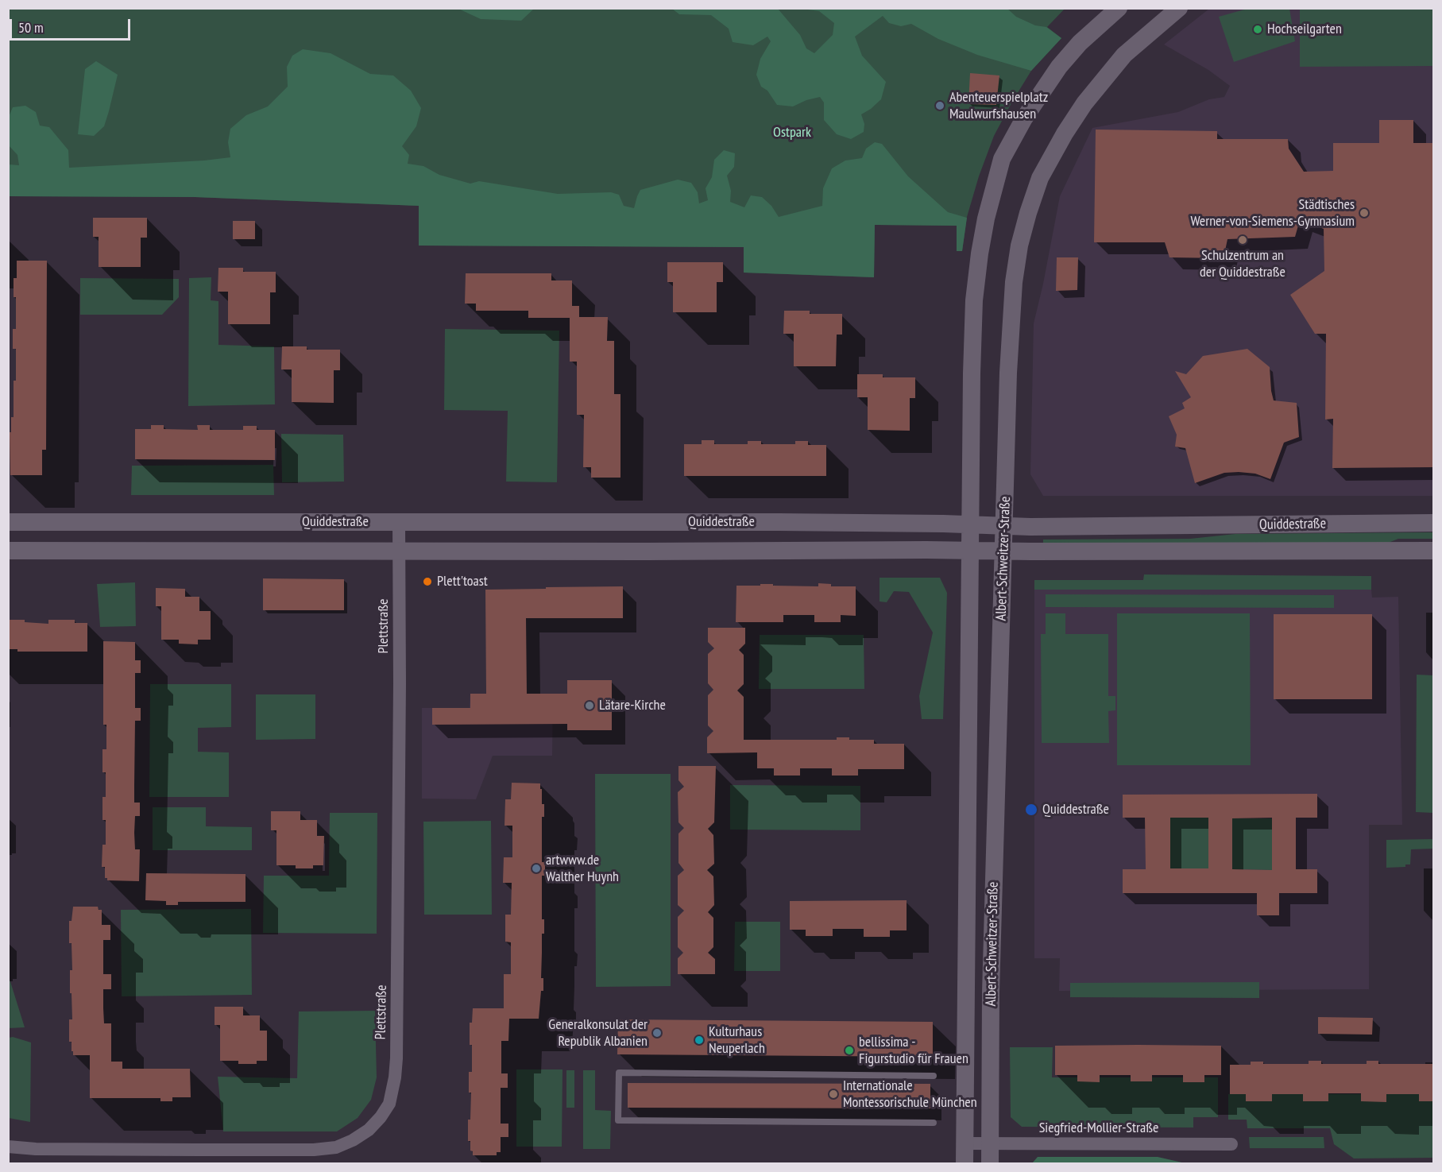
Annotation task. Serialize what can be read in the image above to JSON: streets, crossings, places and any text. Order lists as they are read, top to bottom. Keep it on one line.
{"streets":{"main road":["Quiddestraße","Albert-Schweitzer-Straße"],"street":["Plettstraße","Siegfried-Mollier-Straße"]},"crossings":[["Quiddestraße","Albert-Schweitzer-Straße"],["Quiddestraße","Plettstraße"],["Albert-Schweitzer-Straße","Siegfried-Mollier-Straße"]],"parks":["Ostpark"],"places":["Hochseilgarten","Abenteuerspielplatz Maulwurfshausen","Städtisches Werner-von-Siemens-Gymnasium","Schulzentrum an der Quiddestraße","Plett'toast","Lätare-Kirche","Quiddestraße","artwww.de Walther Huynh","Generalkonsulat der Republik Albanien","Kulturhaus Neuperlach","bellissima - Figurstudio für Frauen","Internationale Montessorischule München"],"scale_bar":"50 m"}
